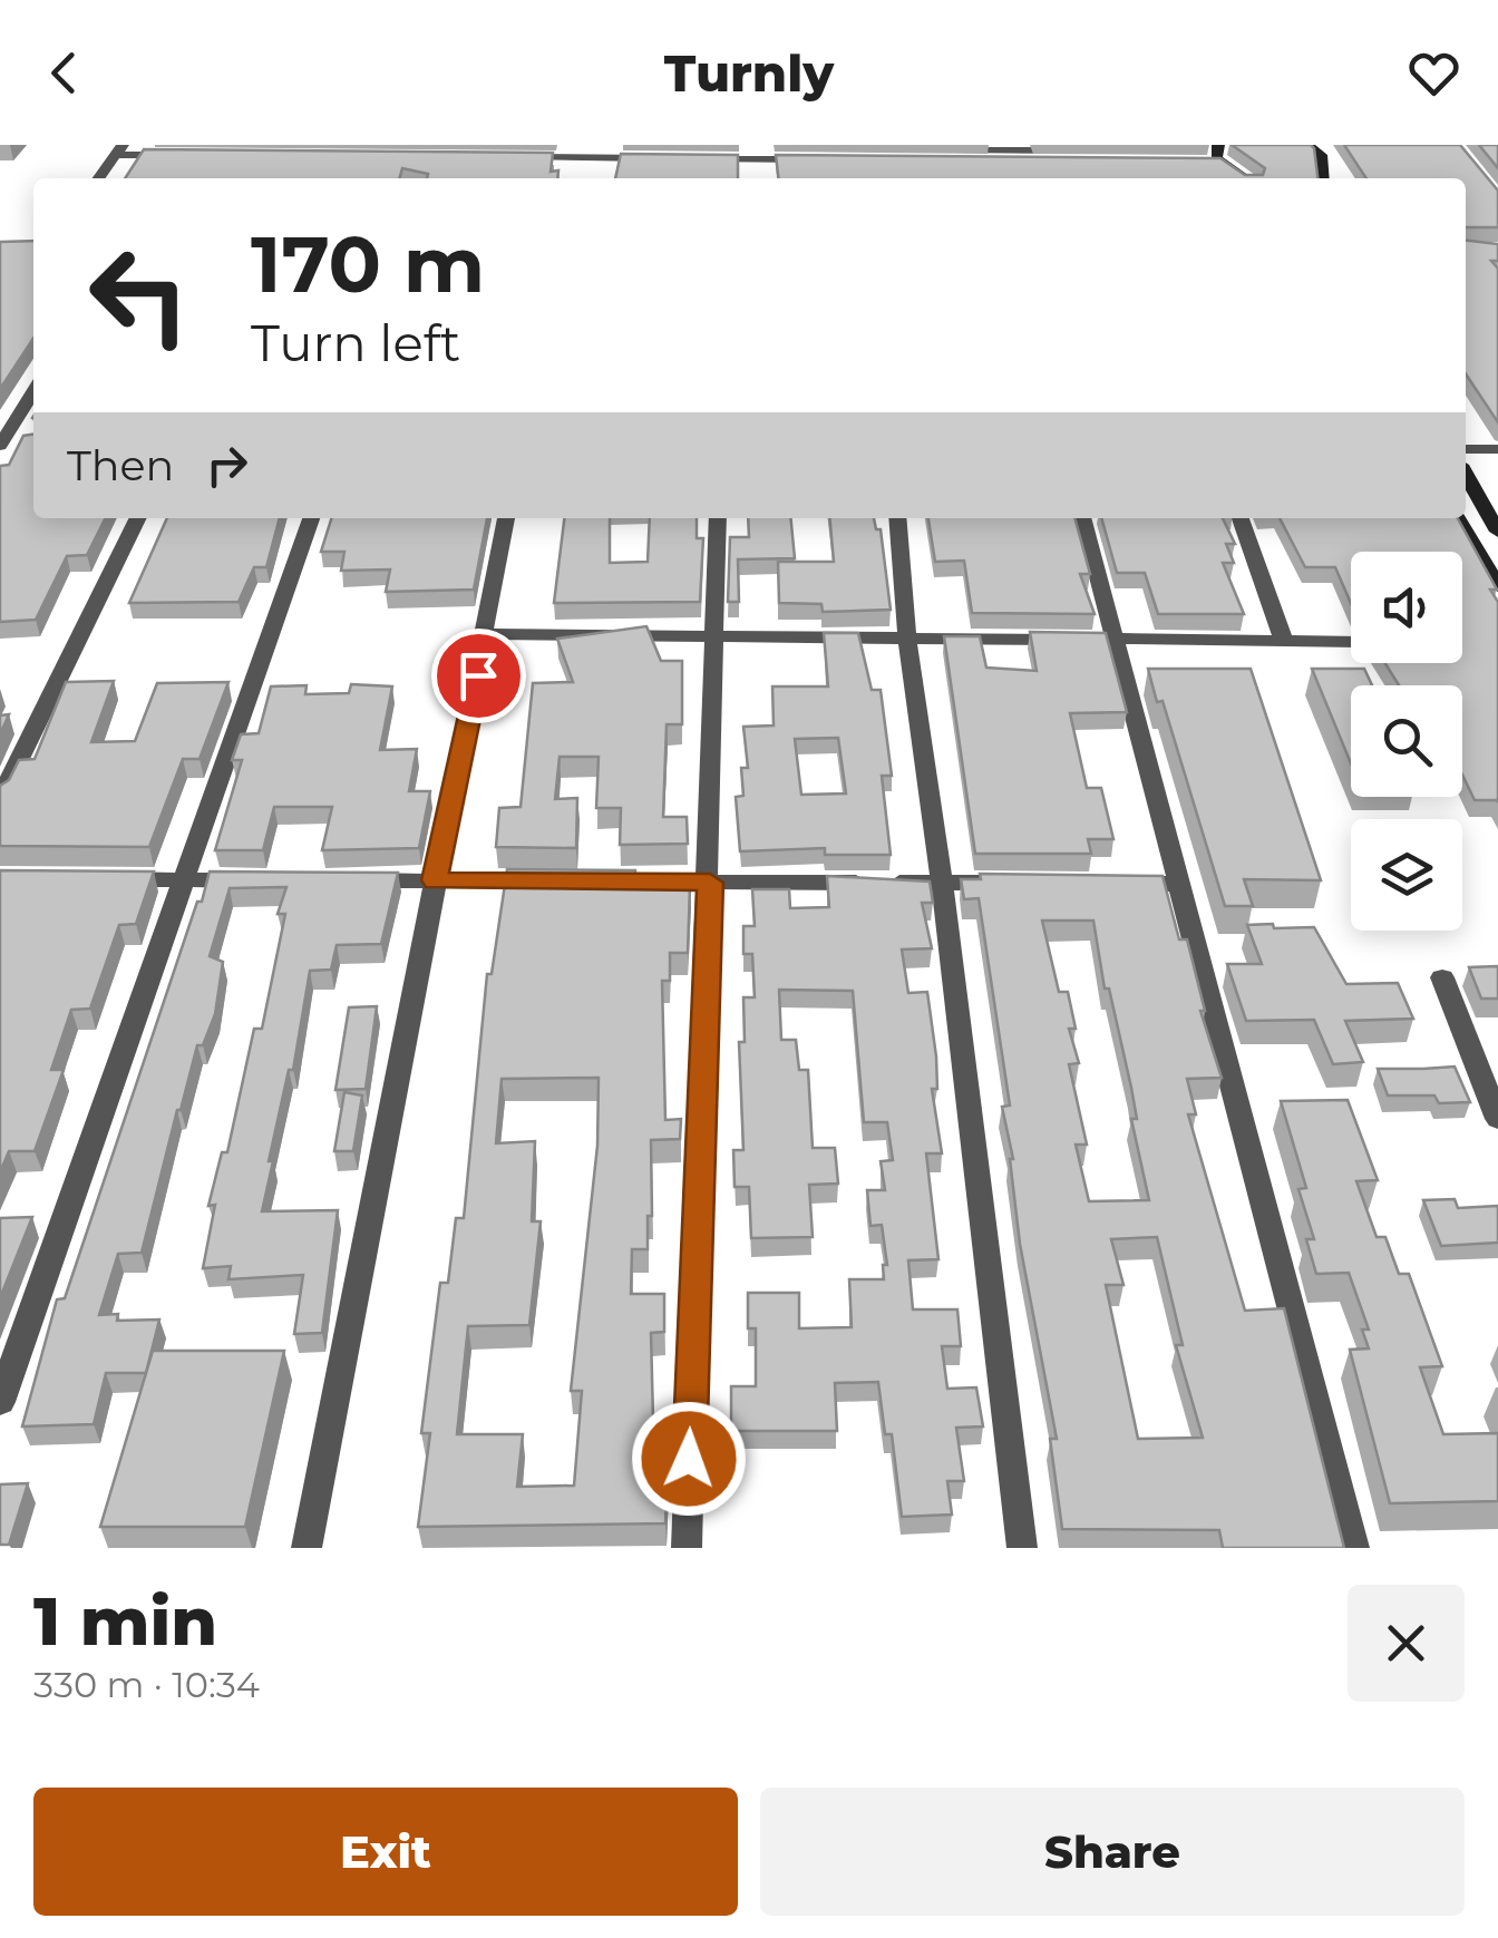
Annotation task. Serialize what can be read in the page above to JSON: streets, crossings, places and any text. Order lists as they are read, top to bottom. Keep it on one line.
{"page":{"header":"Turnly","turn":["170 m","Turn left"],"then":"Then","heading":["1 min","330 m · 10:34"],"buttons":["Exit","Share"]}}
